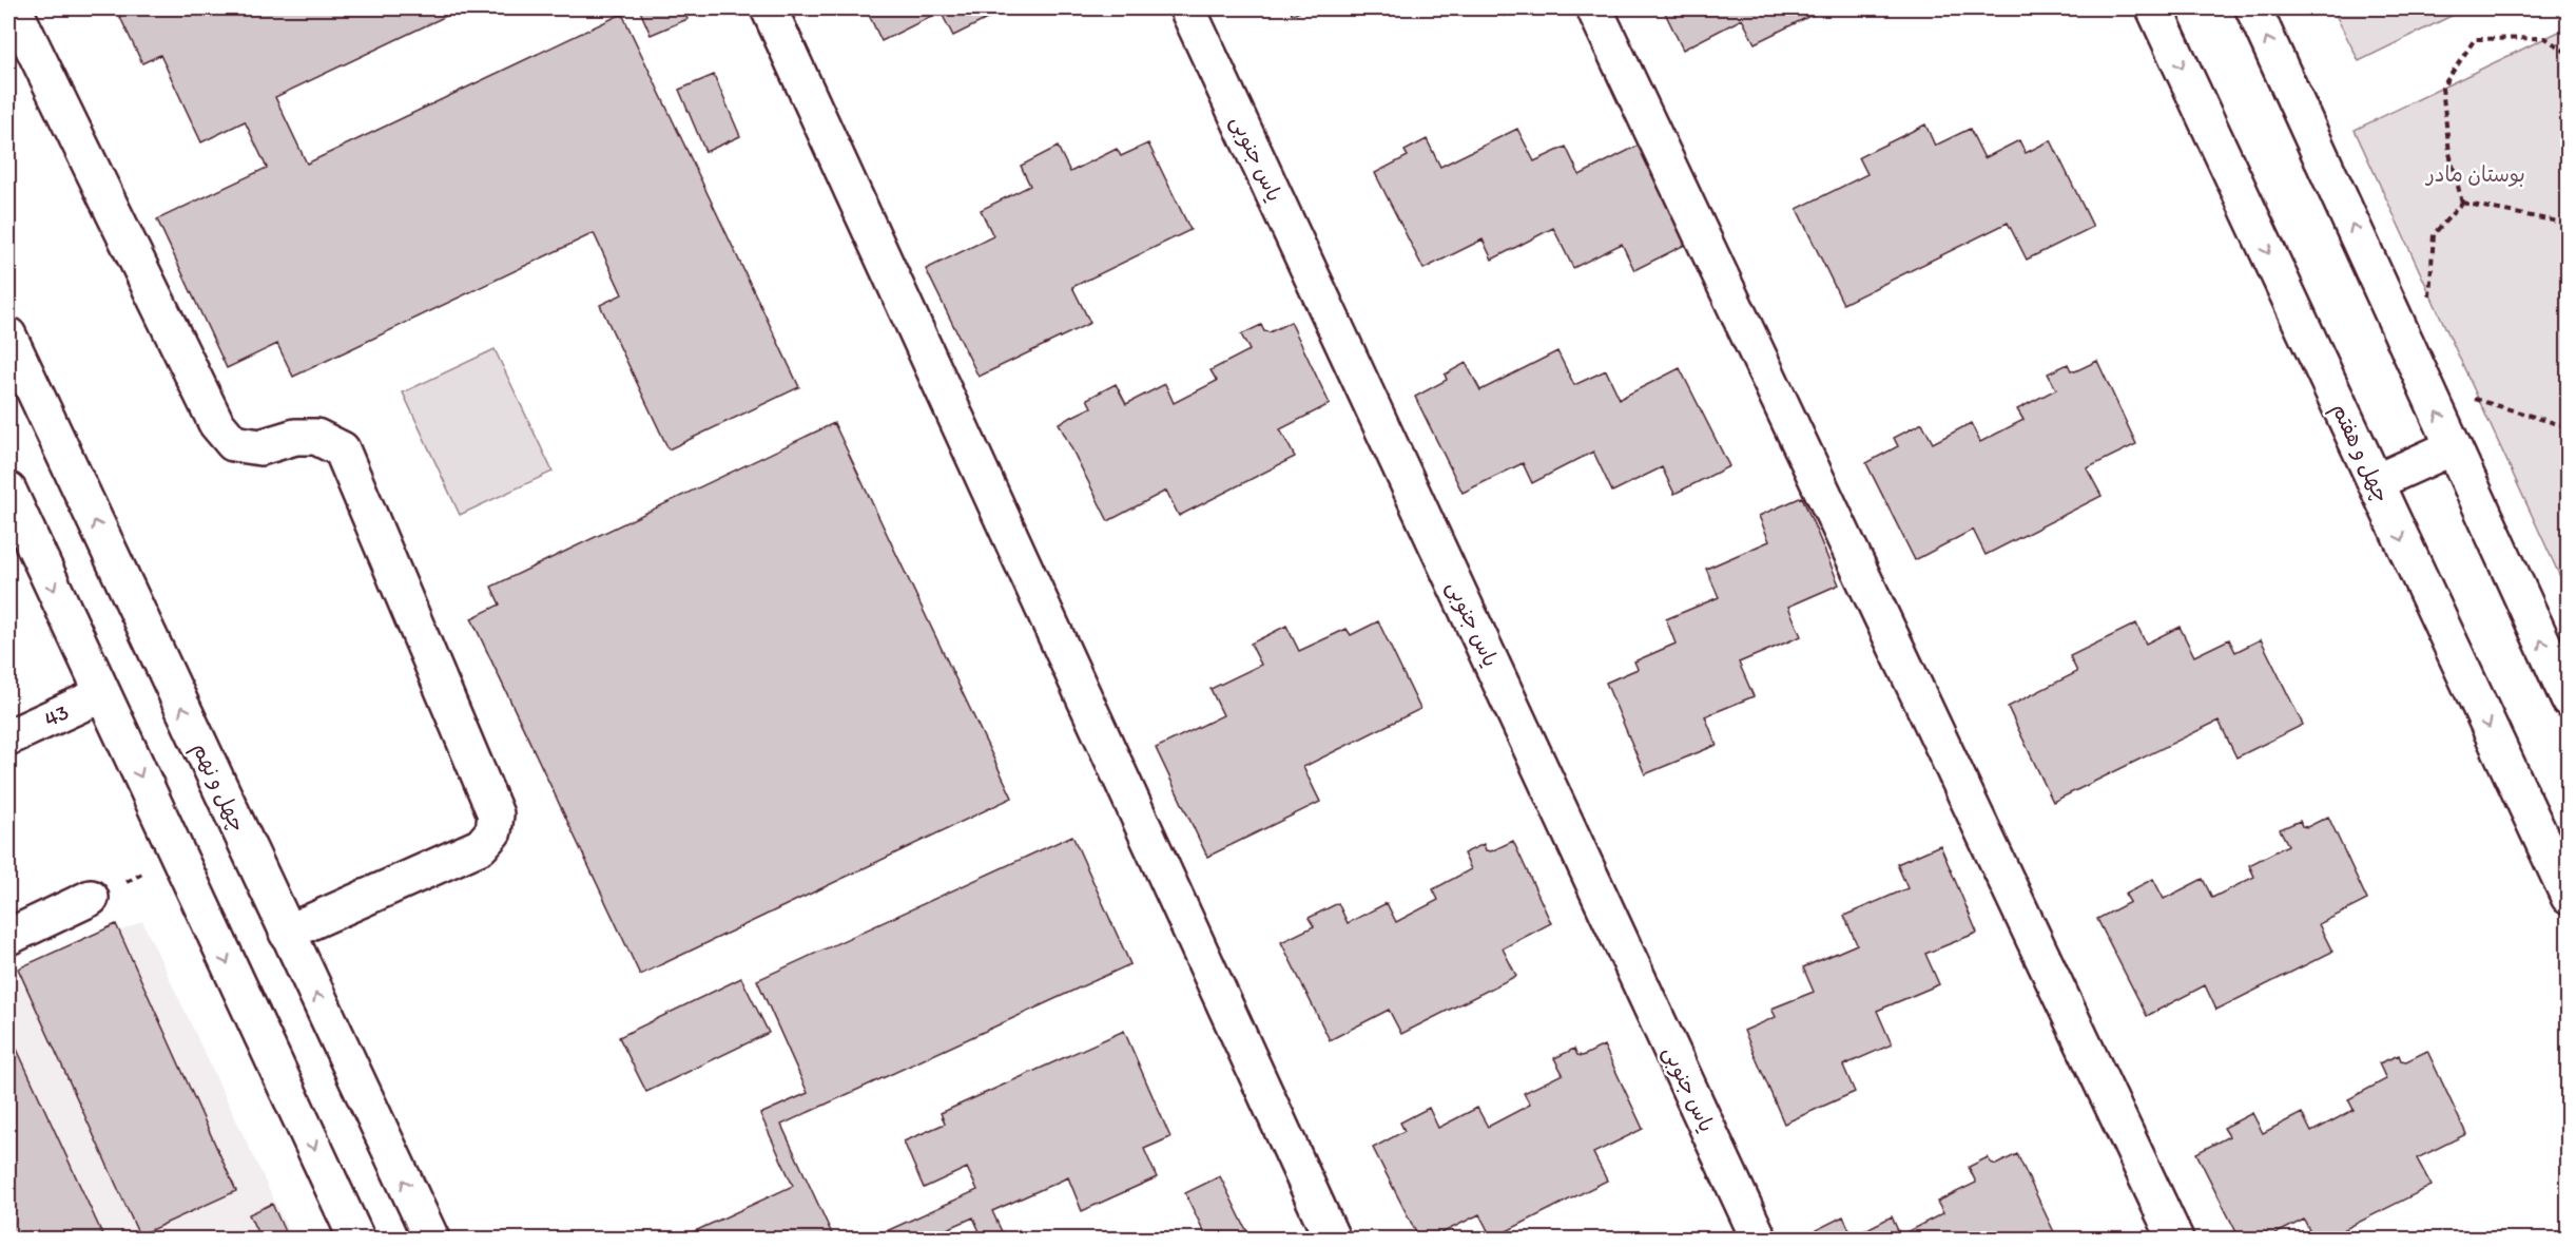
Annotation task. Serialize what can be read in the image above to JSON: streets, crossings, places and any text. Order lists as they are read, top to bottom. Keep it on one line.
{"streets":{"street":["یاس جنوبی","چهل و هفتم","43","چهل و نهم"]},"parks":["بوستان مادر"]}
